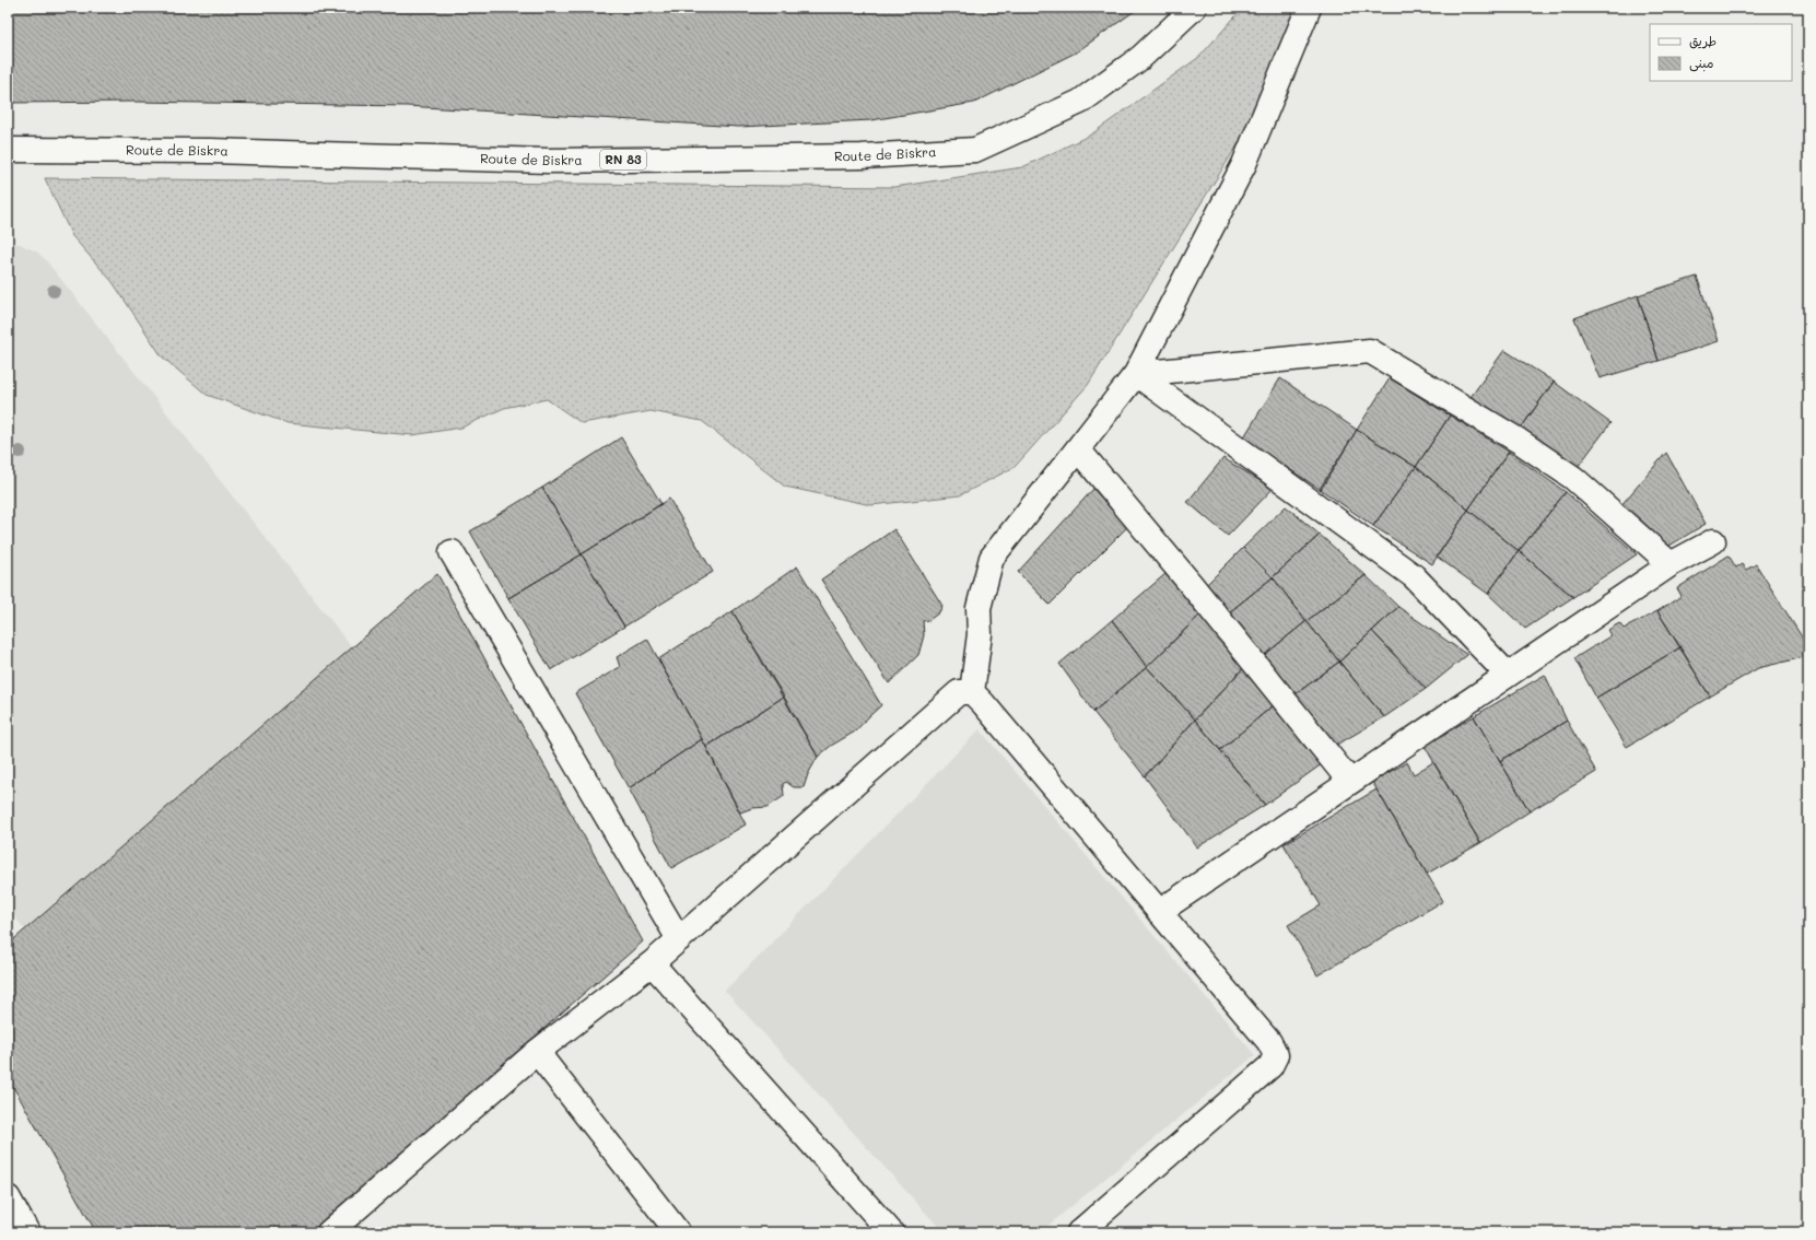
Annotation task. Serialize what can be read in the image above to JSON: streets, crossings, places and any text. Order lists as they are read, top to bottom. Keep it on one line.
{"streets":{"street":["Route de Biskra","RN 83"]},"legend":["طريق","مبنى"]}
